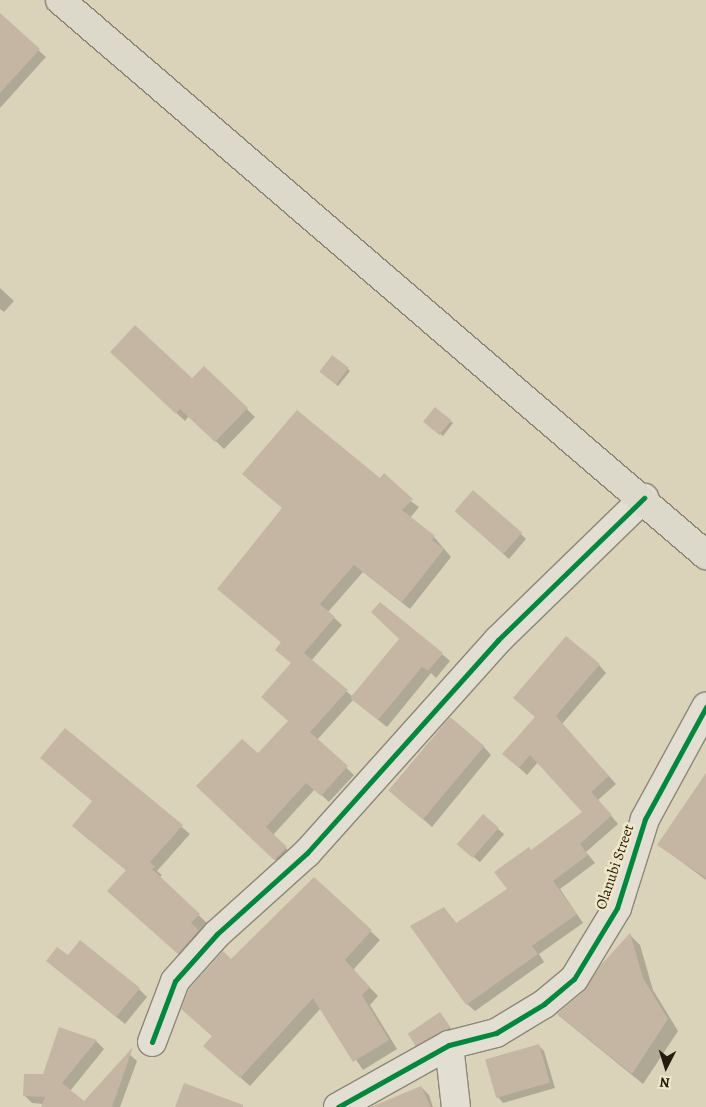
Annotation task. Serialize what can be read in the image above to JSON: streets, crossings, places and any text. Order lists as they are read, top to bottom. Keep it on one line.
{"streets":{"street":["Olanubi Street"]},"north":"bottom"}
